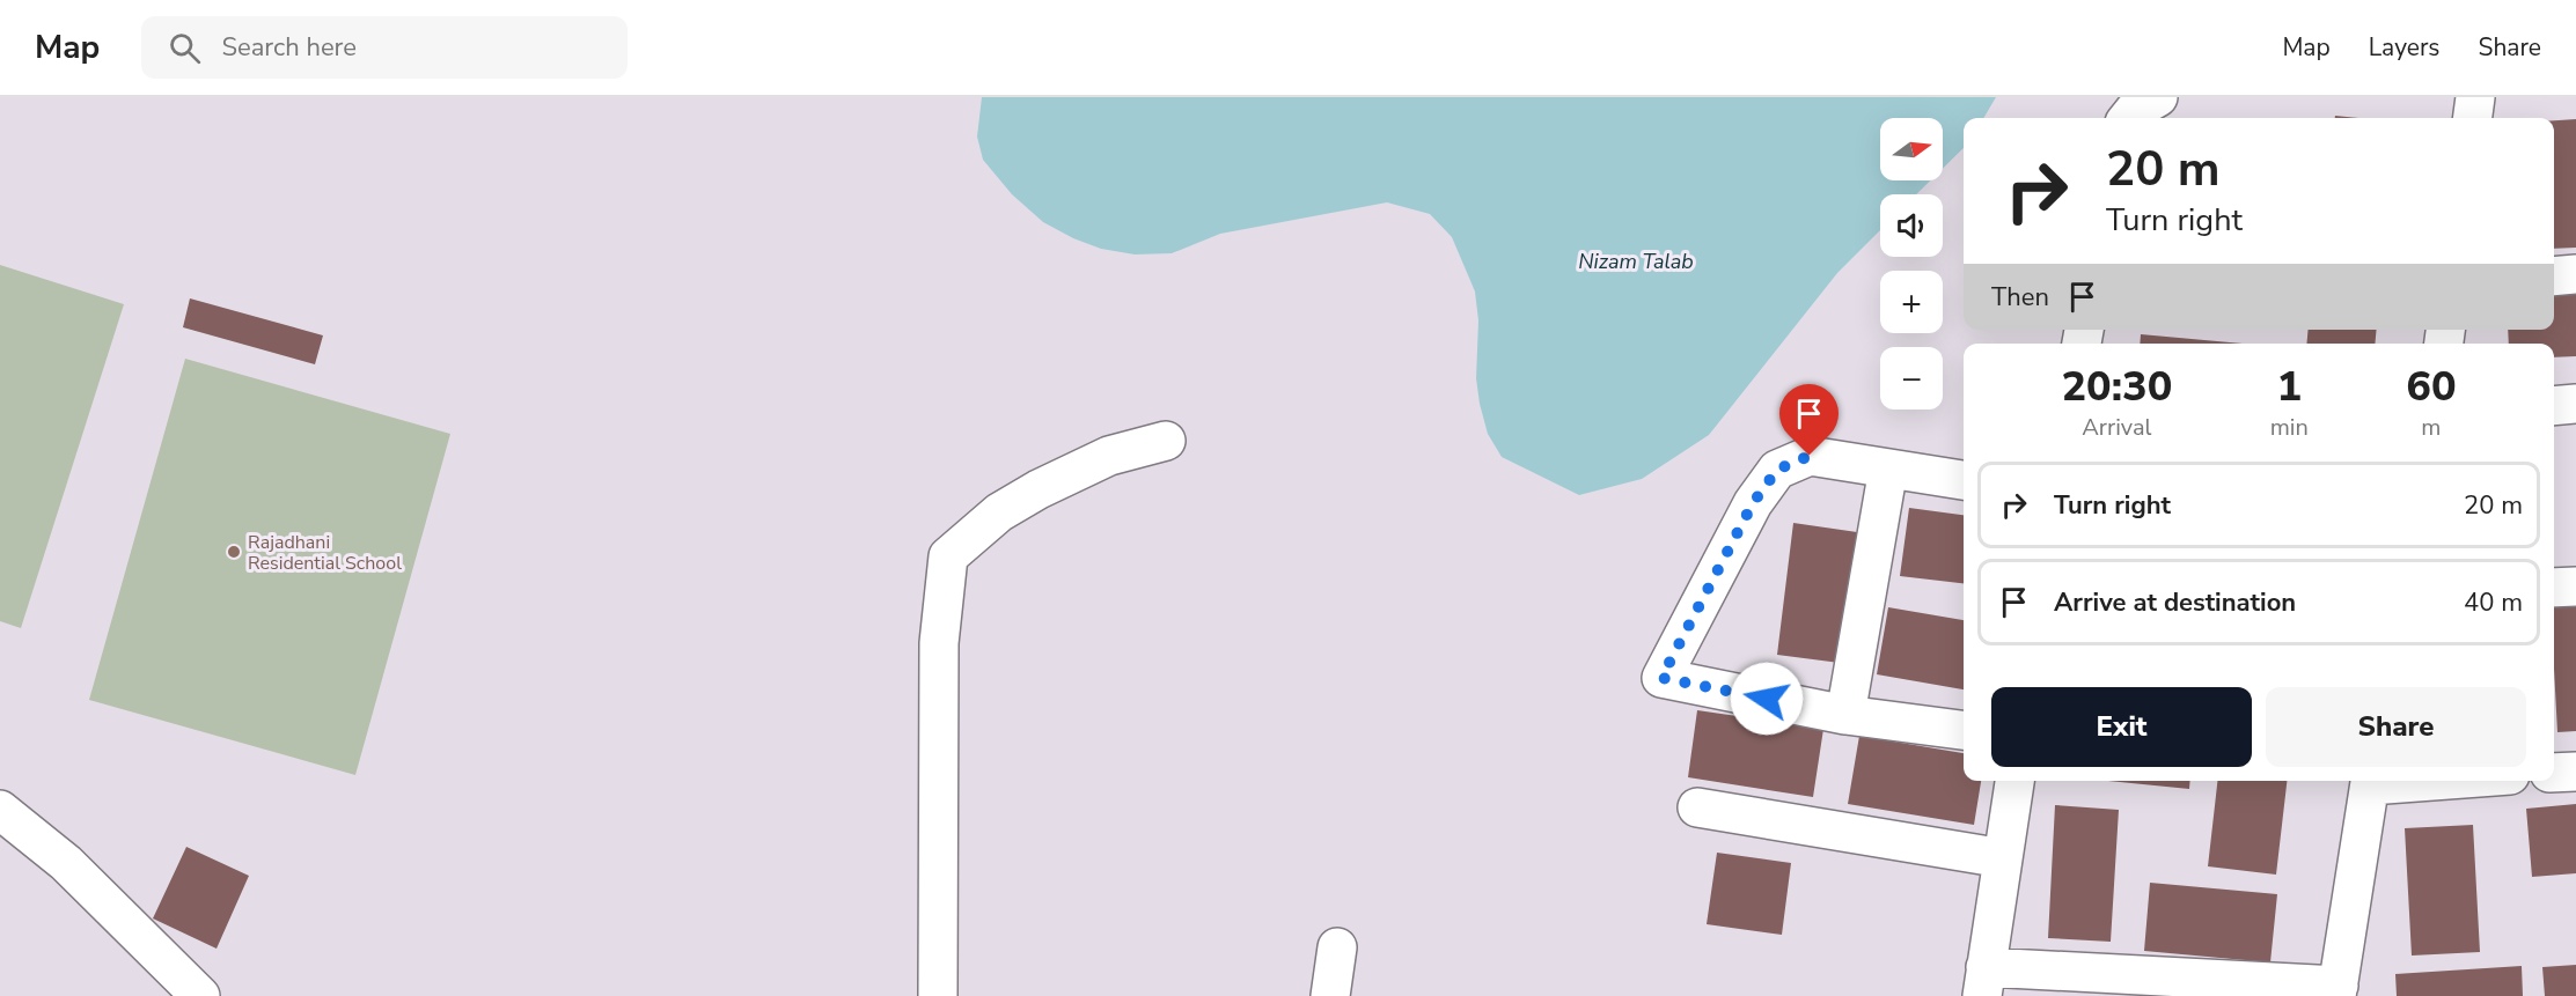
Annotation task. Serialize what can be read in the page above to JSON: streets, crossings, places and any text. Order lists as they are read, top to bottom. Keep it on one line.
{"water":["Nizam Talab"],"places":["Rajadhani Residential School"],"north":"right","page":{"header":"Map","search":"Search here","nav":["Map","Layers","Share"],"map_buttons":["+","−"],"turn":["20 m","Turn right"],"then":"Then","eta":["20:30","Arrival","1","min","60","m"],"list":[{"name":"Turn right","value":"20 m"},{"name":"Arrive at destination","value":"40 m"}],"buttons":["Exit","Share"]}}
